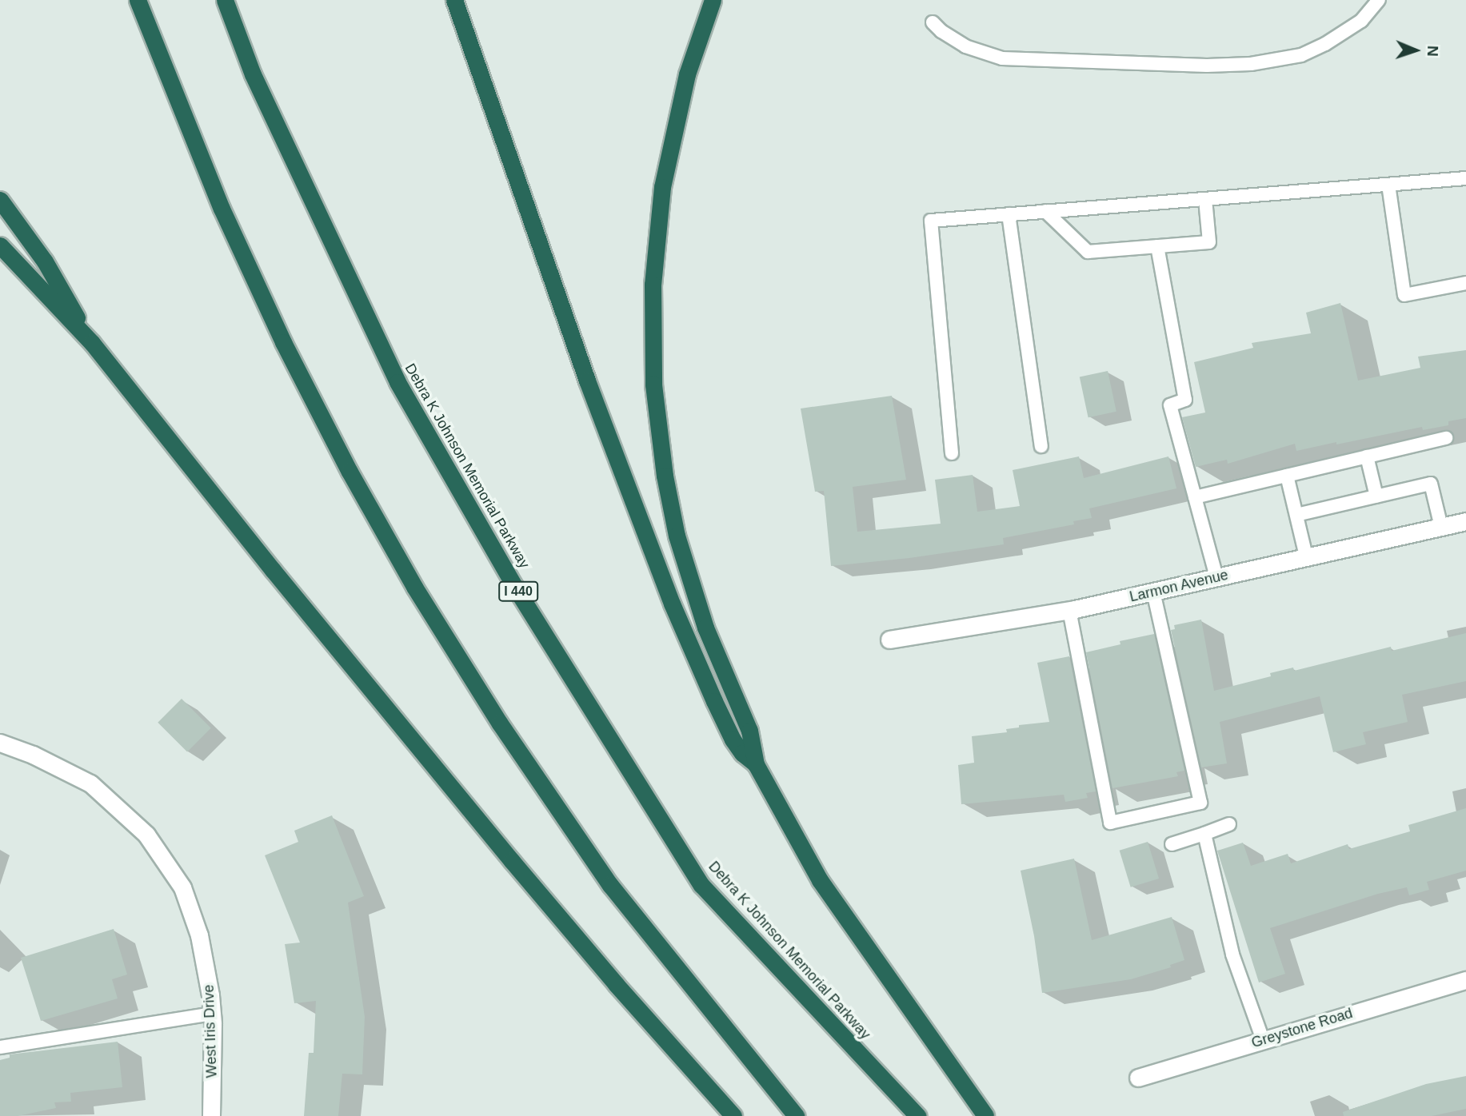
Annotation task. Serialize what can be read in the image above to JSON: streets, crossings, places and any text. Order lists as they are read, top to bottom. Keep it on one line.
{"streets":{"highway":["Debra K Johnson Memorial Parkway","I 440"],"street":["Larmon Avenue","Greystone Road","West Iris Drive"]},"north":"right"}
